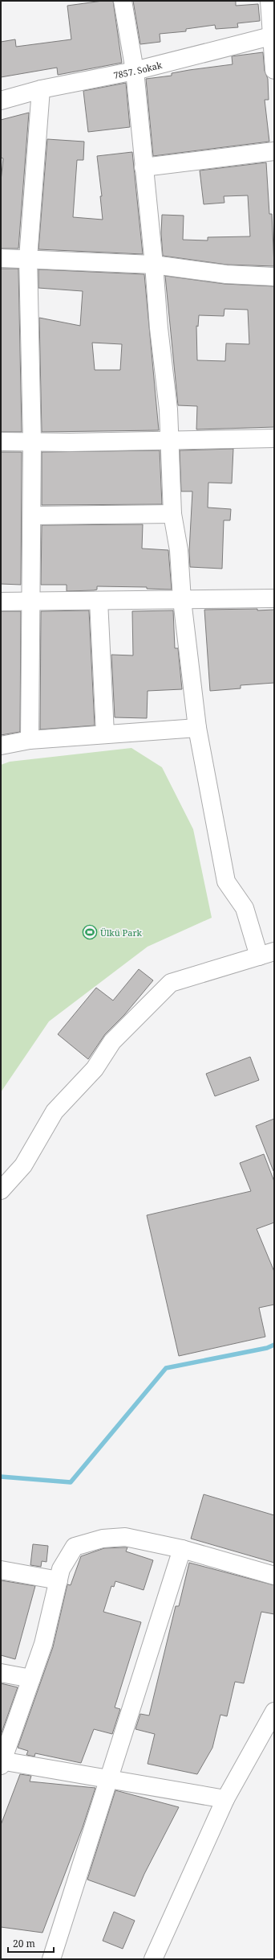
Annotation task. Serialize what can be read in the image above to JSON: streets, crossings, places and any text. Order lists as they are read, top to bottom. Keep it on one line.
{"streets":{"street":["7857. Sokak"]},"places":{"sports":["Ülkü Park"]},"scale_bar":"20 m"}
